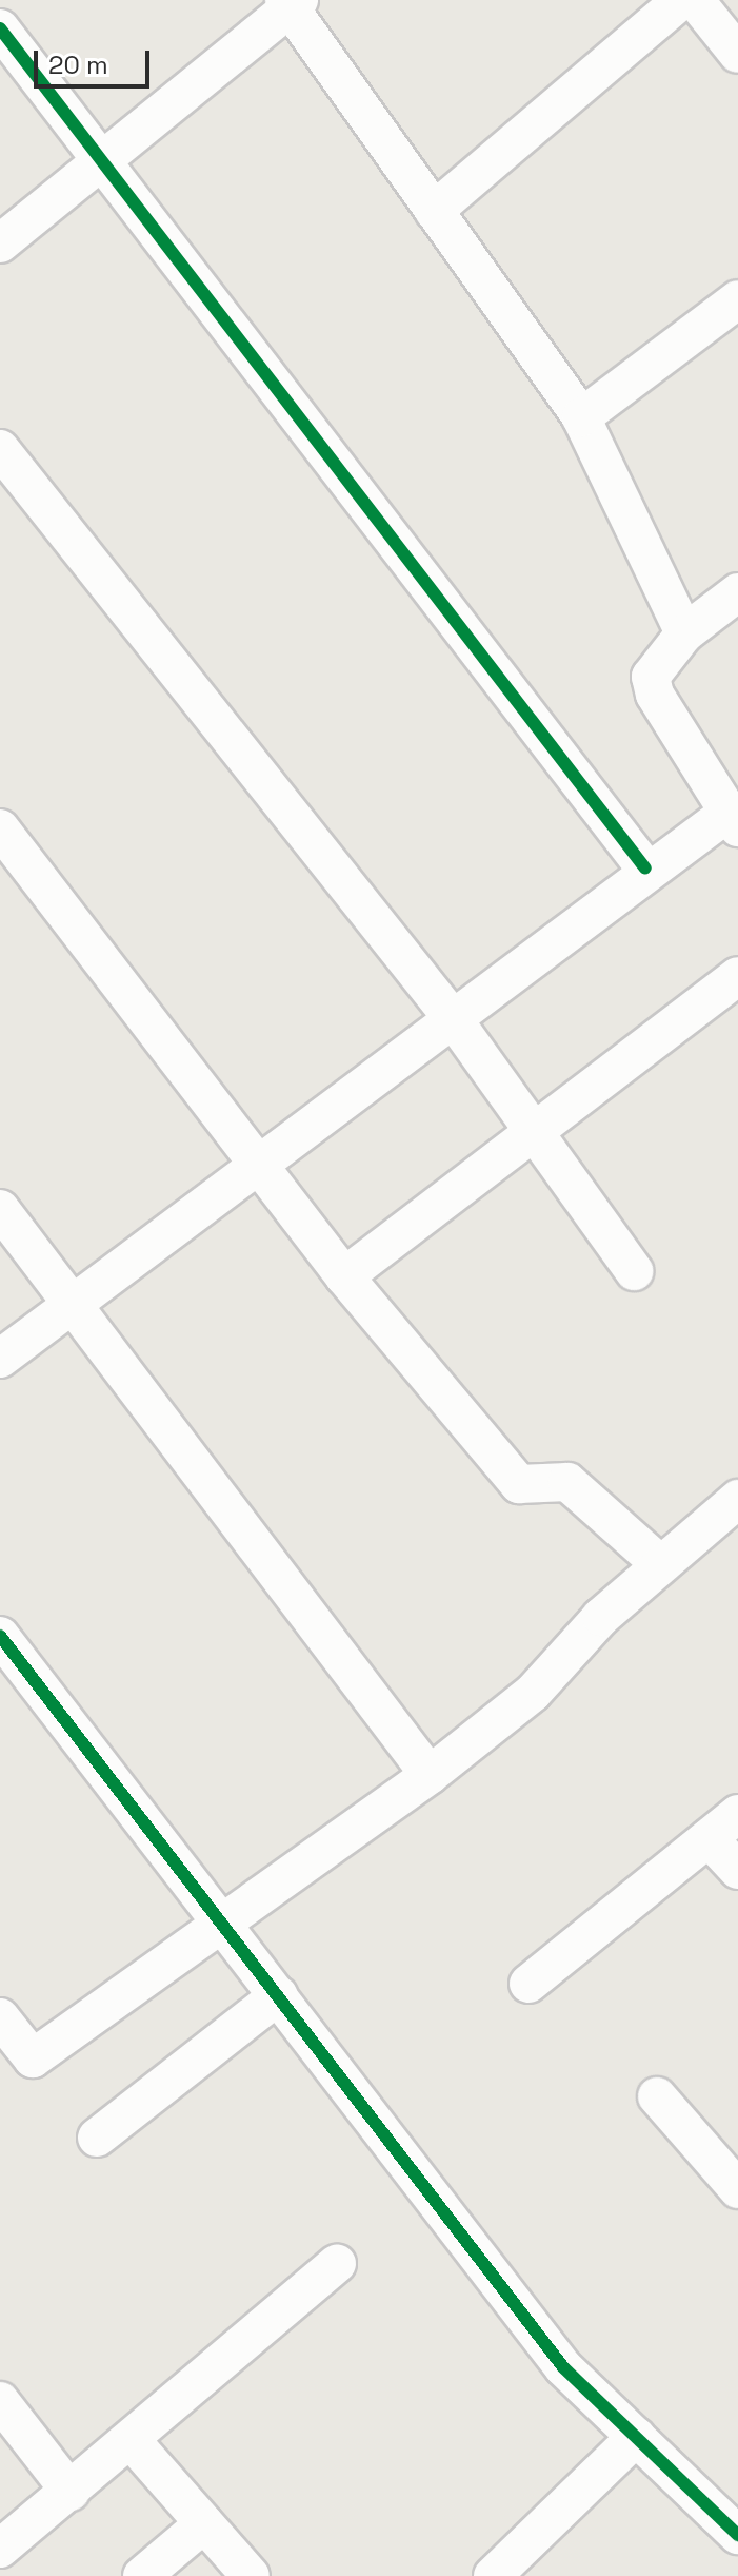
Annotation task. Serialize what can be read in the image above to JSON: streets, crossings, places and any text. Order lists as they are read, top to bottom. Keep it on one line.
{"scale_bar":"20 m"}
